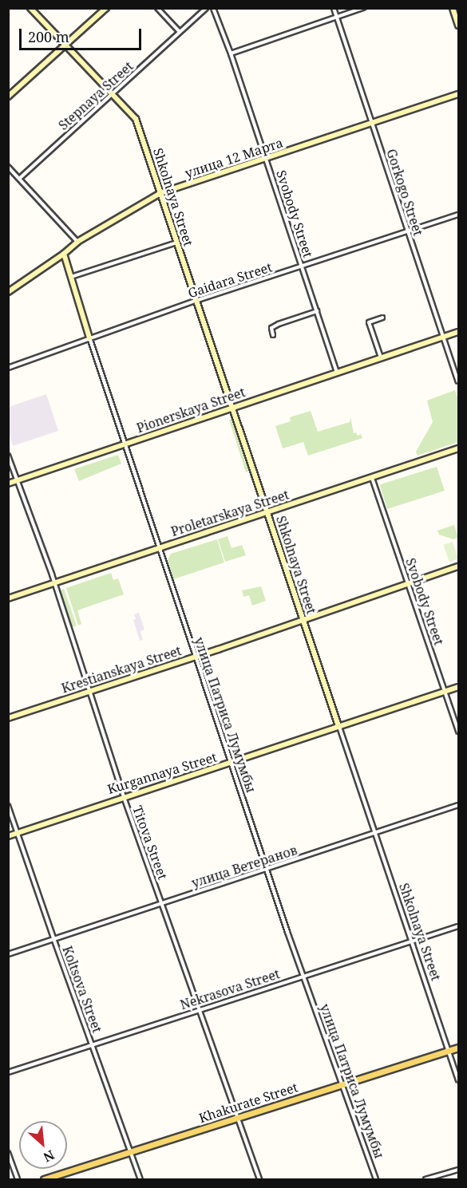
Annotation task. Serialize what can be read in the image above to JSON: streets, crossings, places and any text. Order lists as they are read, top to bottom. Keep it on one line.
{"streets":{"main road":["Khakurate Street"],"street":["Stepnaya Street","улица 12 Марта","Gorkogo Street","Shkolnaya Street","Svobody Street","Gaidara Street","Pionerskaya Street","Proletarskaya Street","Krestianskaya Street","улица Патриса Лумумбы","Kurgannaya Street","Titova Street","улица Ветеранов","Koltsova Street","Nekrasova Street"]},"crossings":[["Stepnaya Street","Shkolnaya Street"],["улица 12 Марта","Gorkogo Street"],["улица 12 Марта","Shkolnaya Street"],["улица 12 Марта","Svobody Street"],["улица 12 Марта","улица Патриса Лумумбы"],["Gorkogo Street","Gaidara Street"],["Gorkogo Street","Pionerskaya Street"],["Shkolnaya Street","Gaidara Street"],["Shkolnaya Street","Pionerskaya Street"],["Shkolnaya Street","Proletarskaya Street"],["Shkolnaya Street","Krestianskaya Street"],["Shkolnaya Street","Kurgannaya Street"],["Shkolnaya Street","улица Ветеранов"],["Shkolnaya Street","Nekrasova Street"],["Shkolnaya Street","Khakurate Street"],["Svobody Street","Gaidara Street"],["Svobody Street","Pionerskaya Street"],["Svobody Street","Proletarskaya Street"],["Svobody Street","Krestianskaya Street"],["Svobody Street","Kurgannaya Street"],["Gaidara Street","улица Патриса Лумумбы"],["Pionerskaya Street","улица Патриса Лумумбы"],["Pionerskaya Street","Titova Street"],["Proletarskaya Street","улица Патриса Лумумбы"],["Proletarskaya Street","Titova Street"],["Krestianskaya Street","улица Патриса Лумумбы"],["Krestianskaya Street","Titova Street"],["улица Патриса Лумумбы","Kurgannaya Street"],["улица Патриса Лумумбы","улица Ветеранов"],["улица Патриса Лумумбы","Nekrasova Street"],["улица Патриса Лумумбы","Khakurate Street"],["Kurgannaya Street","Titova Street"],["Kurgannaya Street","Koltsova Street"],["Titova Street","улица Ветеранов"],["Titova Street","Nekrasova Street"],["Titova Street","Khakurate Street"],["улица Ветеранов","Koltsova Street"],["Koltsova Street","Nekrasova Street"],["Koltsova Street","Khakurate Street"]],"scale_bar":"200 m","north":"bottom right"}
